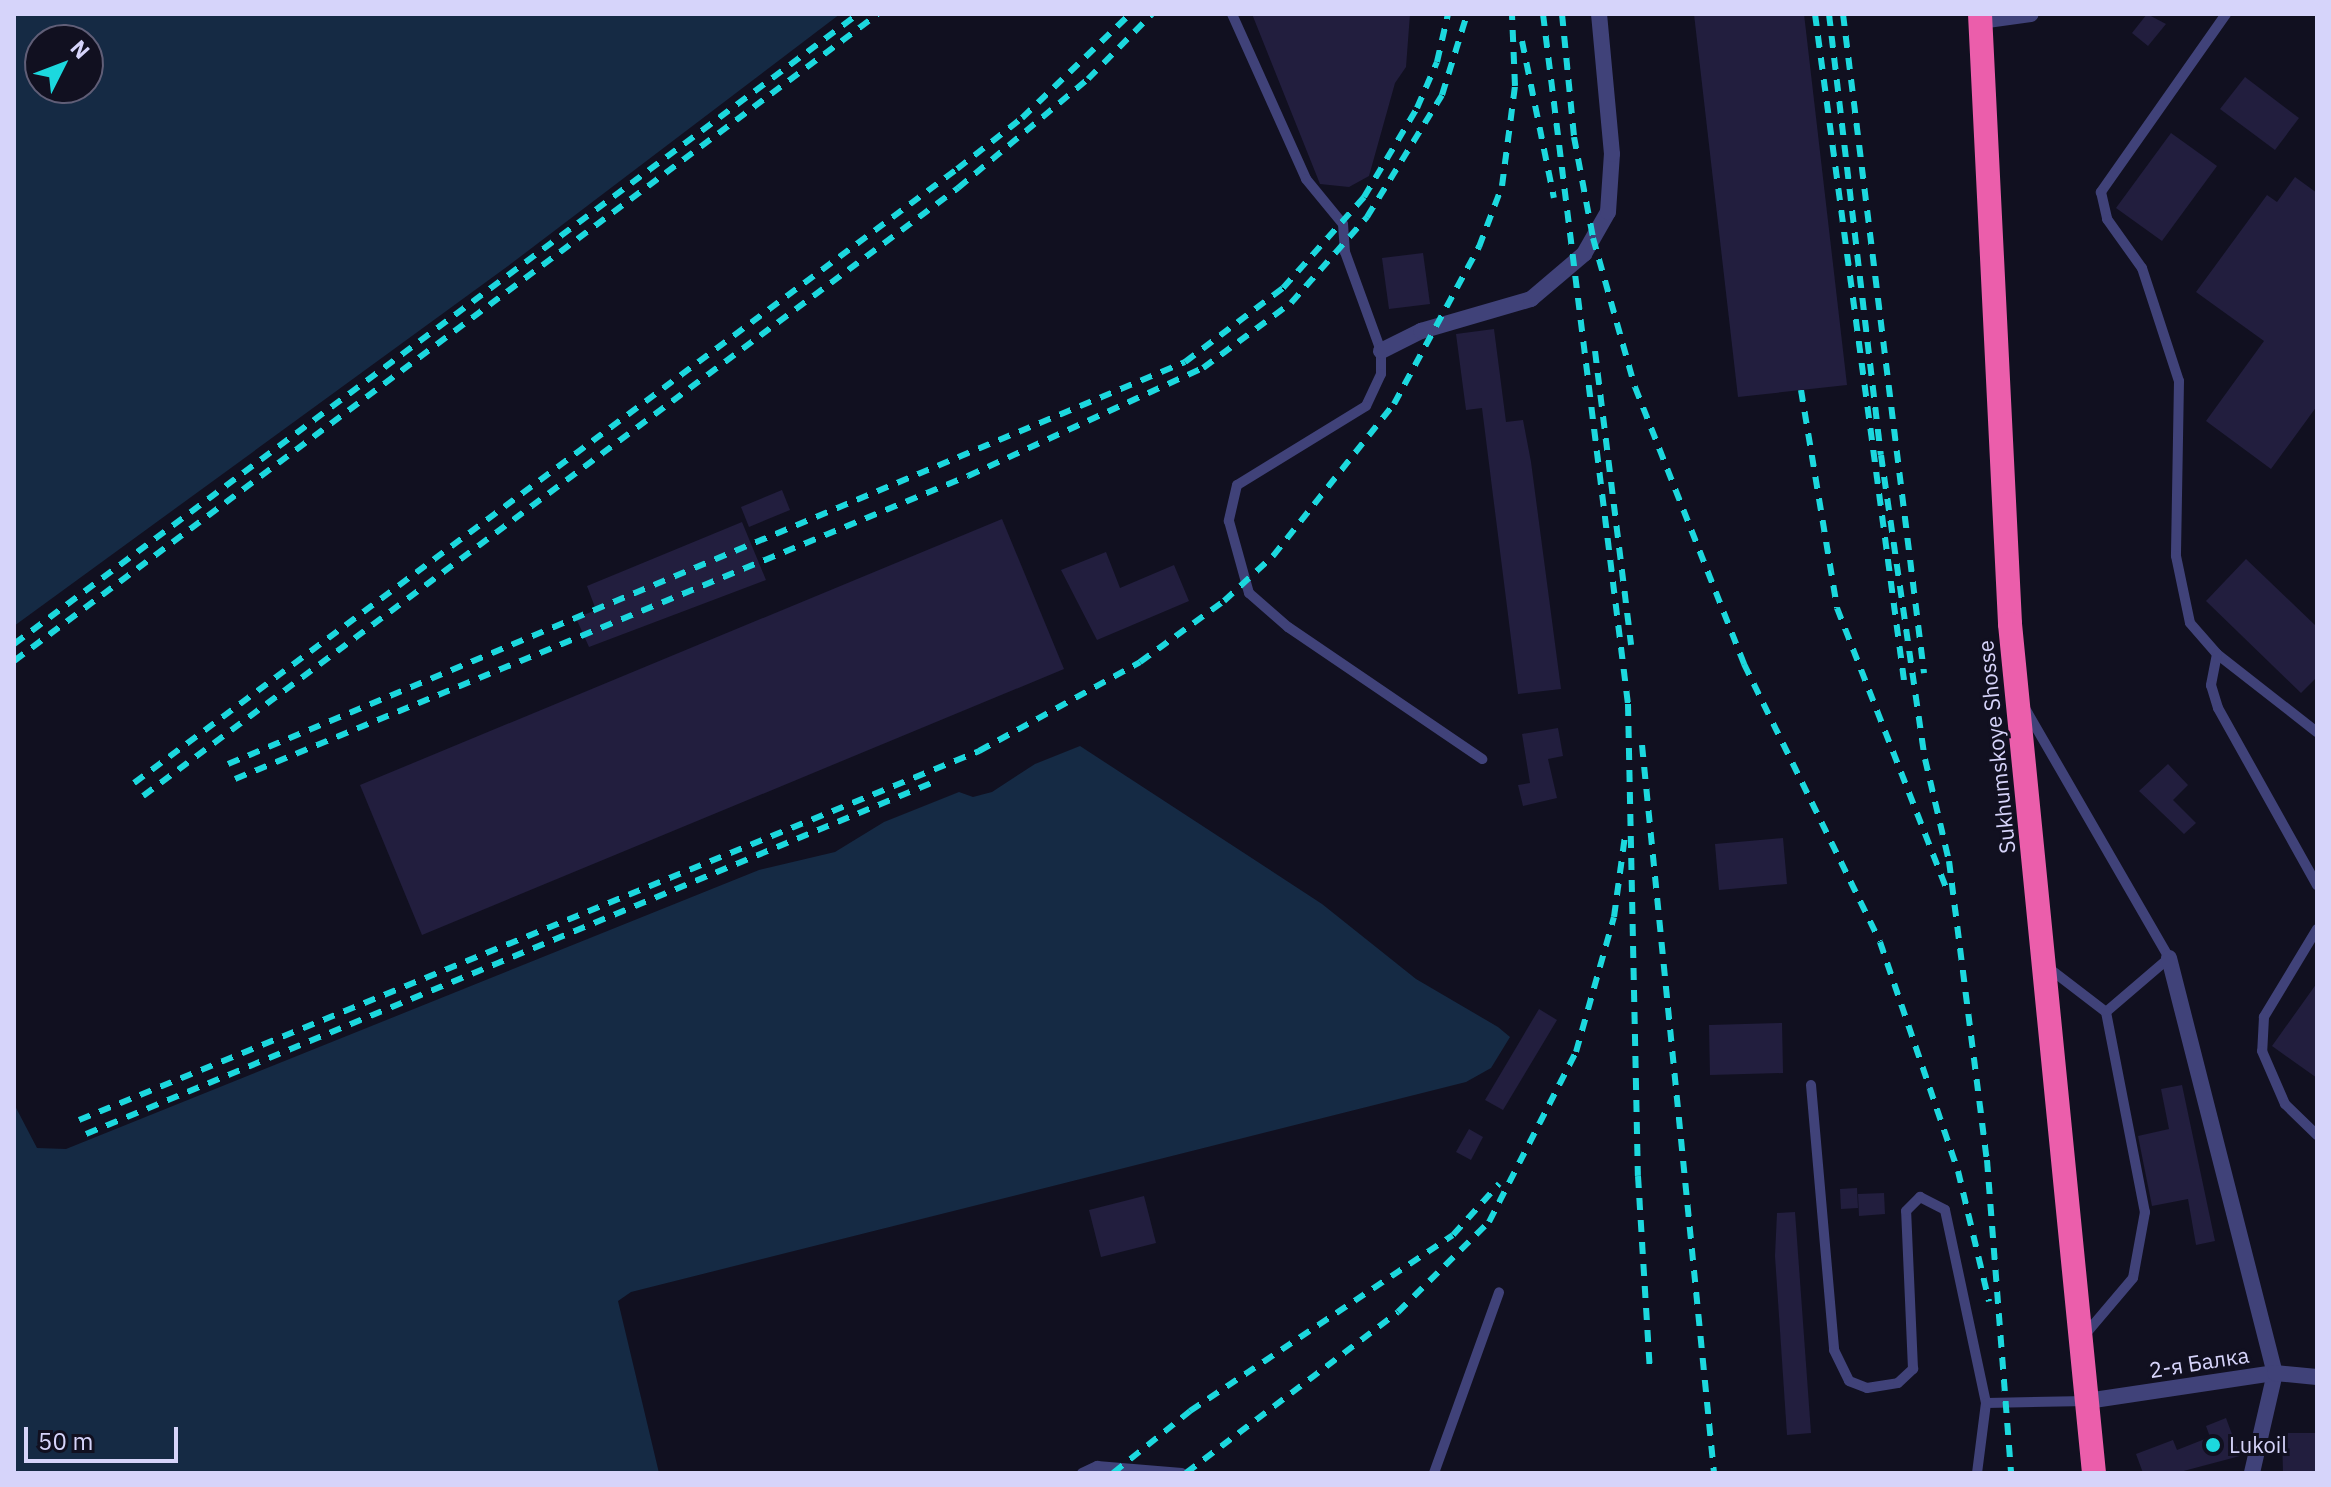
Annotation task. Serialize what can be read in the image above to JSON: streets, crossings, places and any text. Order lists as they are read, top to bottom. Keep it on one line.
{"streets":{"highway":["Sukhumskoye Shosse"],"street":["2-я Балка"]},"crossings":[["Sukhumskoye Shosse","2-я Балка"]],"places":["Lukoil"],"scale_bar":"50 m","north":"top right"}
